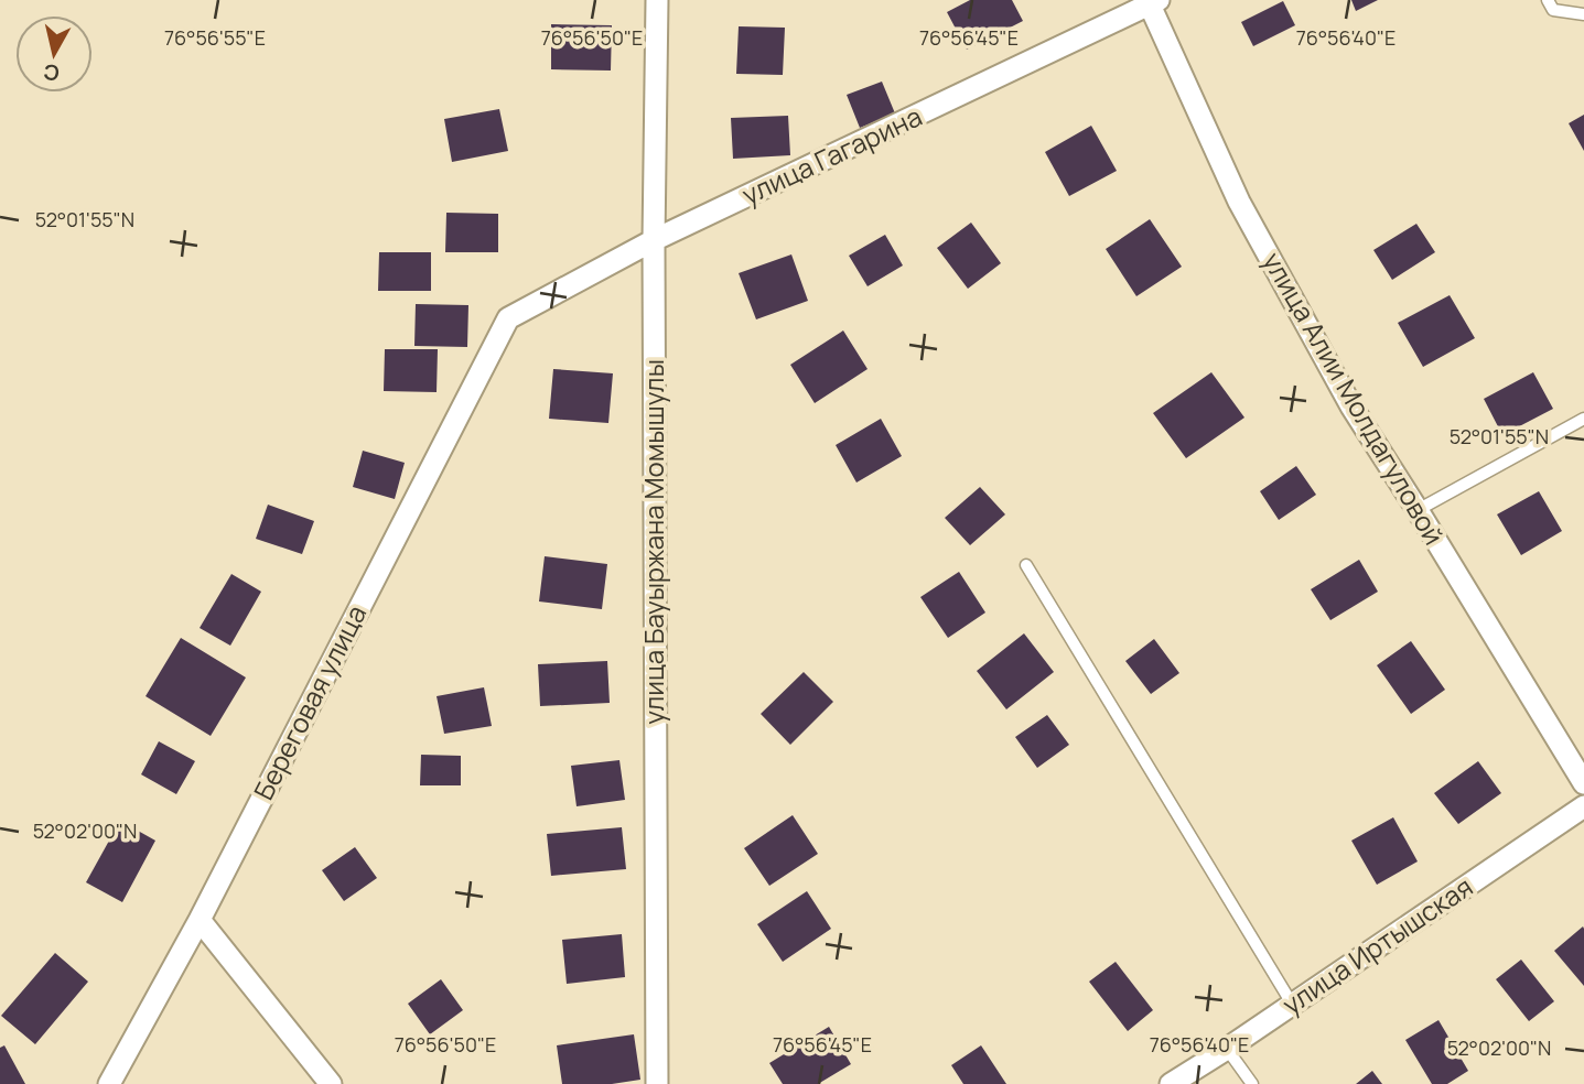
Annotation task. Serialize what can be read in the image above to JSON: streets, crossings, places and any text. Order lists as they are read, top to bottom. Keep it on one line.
{"streets":{"street":["улица Гагарина","улица Алии Молдагуловой","улица Бауыржана Момышулы","Береговая улица","улица Иртышская"]},"crossings":[["улица Гагарина","улица Алии Молдагуловой"],["улица Гагарина","улица Бауыржана Момышулы"],["улица Гагарина","Береговая улица"]],"north":"bottom","coordinates":["76°56'55\"E","76°56'50\"E","76°56'45\"E","76°56'40\"E","52°01'55\"N","52°02'00\"N"]}
